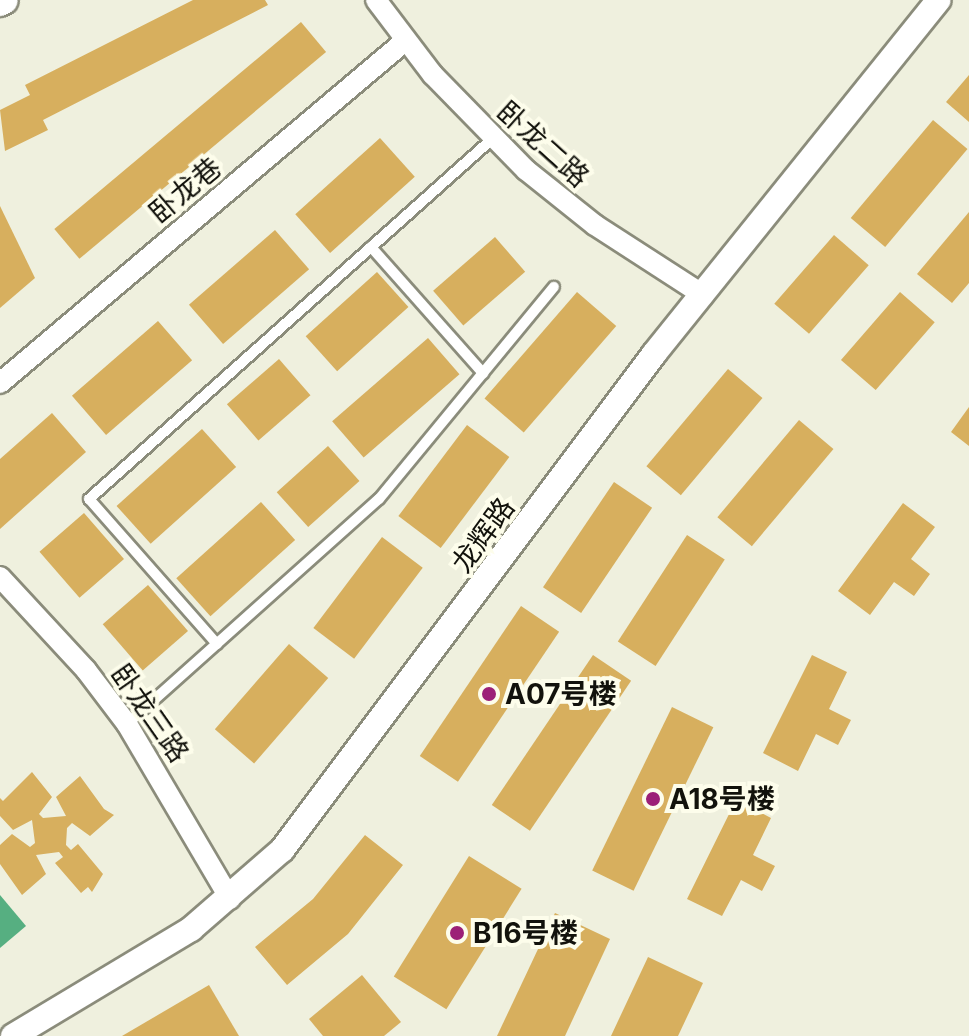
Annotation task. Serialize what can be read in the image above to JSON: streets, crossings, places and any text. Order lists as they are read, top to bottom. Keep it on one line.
{"streets":{"street":["卧龙二路","卧龙巷","龙辉路","卧龙三路"]},"crossings":[["卧龙二路","卧龙巷"],["卧龙二路","龙辉路"],["龙辉路","卧龙三路"]],"places":["A07号楼","A18号楼","B16号楼"]}
